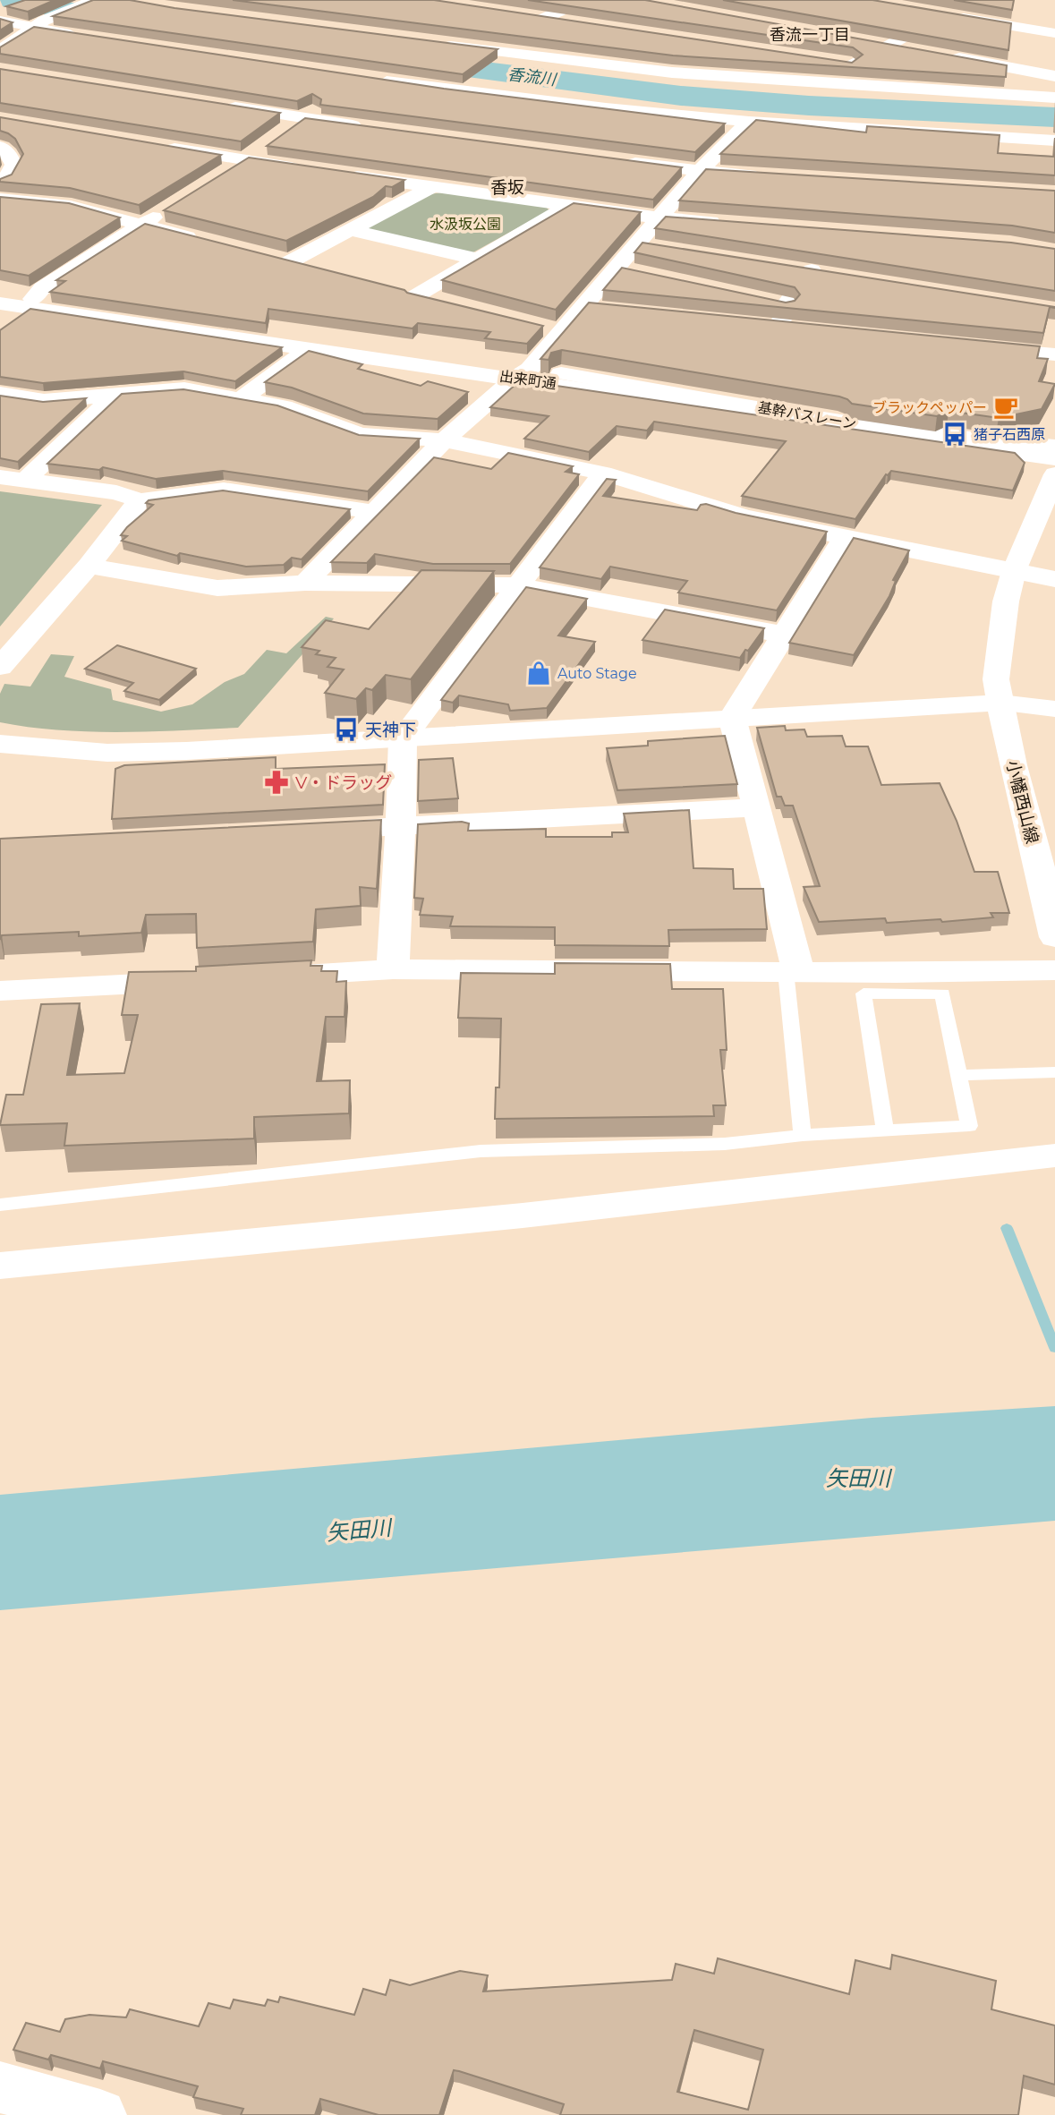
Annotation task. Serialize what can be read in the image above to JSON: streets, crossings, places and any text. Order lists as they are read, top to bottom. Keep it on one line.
{"streets":{"street":["出来町通","基幹バスレーン","小幡西山線"]},"crossings":[["出来町通","基幹バスレーン"]],"districts":["香流一丁目","香坂"],"water":["香流川","矢田川"],"parks":["水汲坂公園"],"places":{"cafe":["ブラックペッパー"],"bus stop":["猪子石西原","天神下"],"shop":["Auto Stage"],"pharmacy":["V・ドラッグ"]}}
